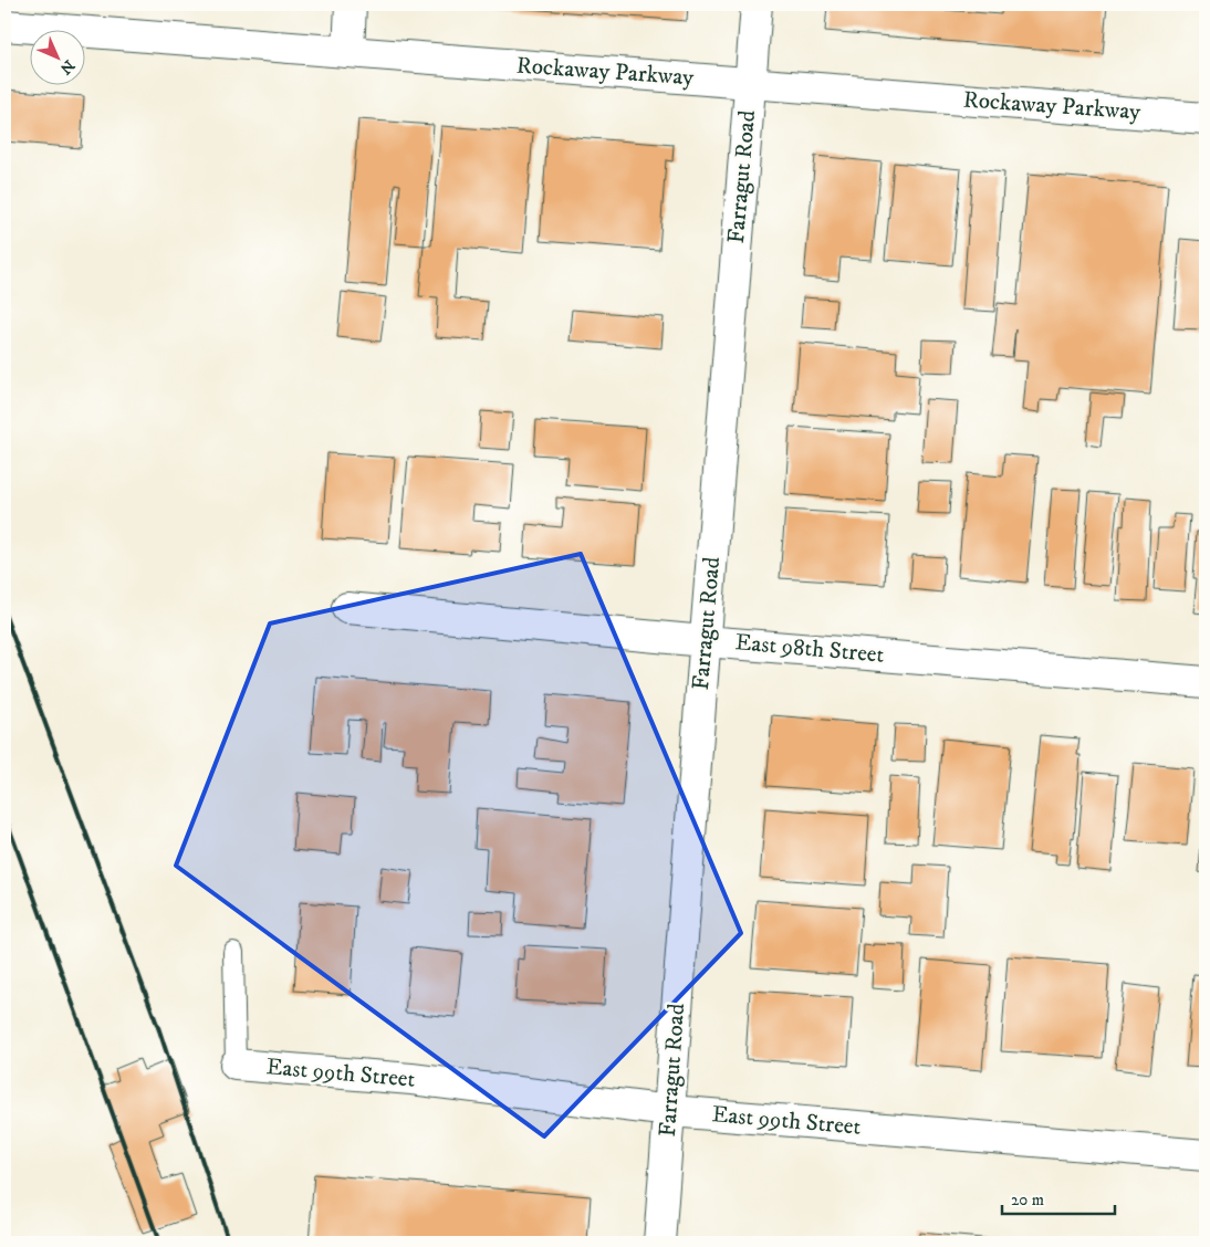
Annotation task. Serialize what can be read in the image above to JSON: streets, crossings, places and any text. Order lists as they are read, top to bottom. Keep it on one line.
{"streets":{"street":["Rockaway Parkway","Farragut Road","East 98th Street","East 99th Street"]},"crossings":[["Rockaway Parkway","Farragut Road"],["Farragut Road","East 98th Street"],["Farragut Road","East 99th Street"]],"scale_bar":"20 m","north":"bottom right"}
